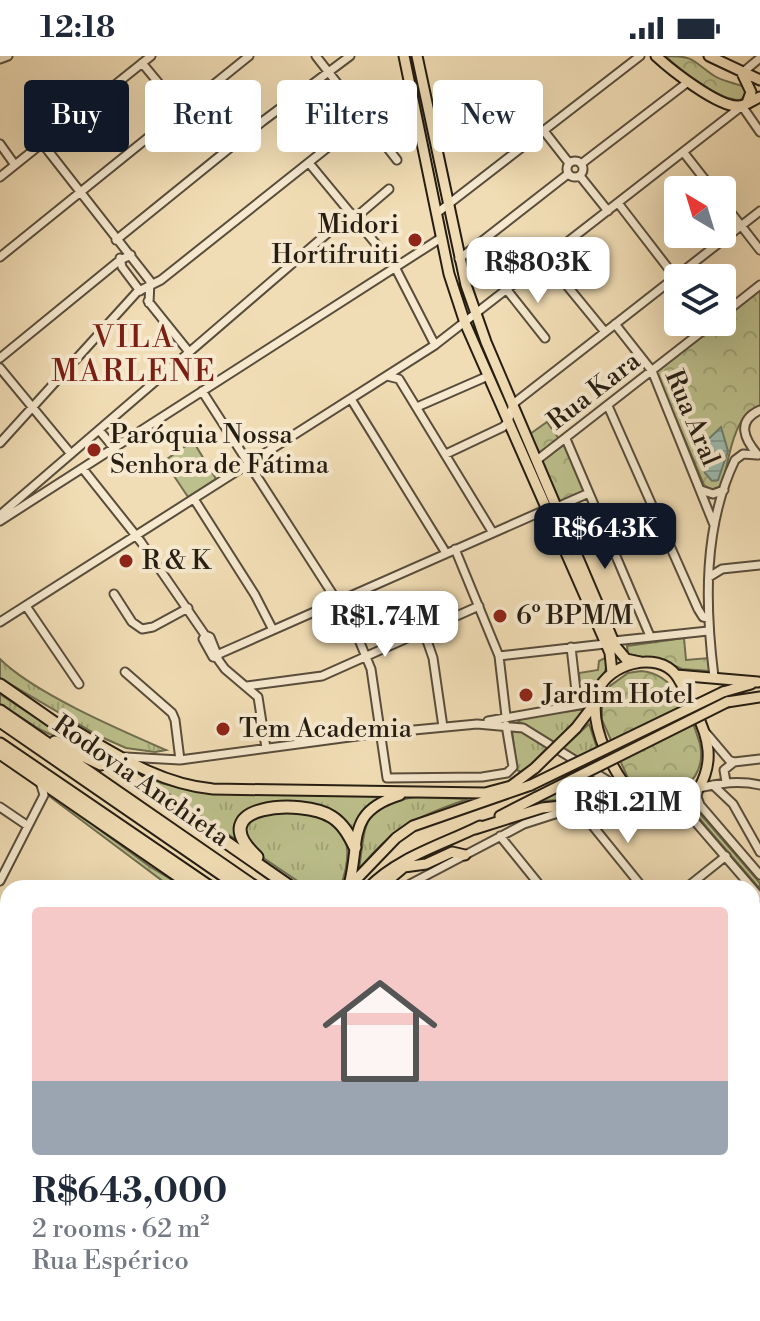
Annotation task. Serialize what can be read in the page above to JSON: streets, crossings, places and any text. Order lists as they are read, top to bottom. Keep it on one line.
{"streets":{"highway":["Rodovia Anchieta"],"street":["Rua Kara","Rua Aral"]},"crossings":[["Rua Kara","Rua Aral"]],"districts":["VILA MARLENE"],"places":["Midori Hortifruiti","Paróquia Nossa Senhora de Fátima","R & K","6º BPM/M","Jardim Hotel","Tem Academia"],"north":"top left","page":{"status":"12:18","chip":["Buy","Rent","Filters","New"],"price":["R$803K","R$643K","R$1.74M","R$1.21M"],"list":[{"name":"R$643,000","note":"2 rooms · 62 m² · Rua Espérico"}]}}
